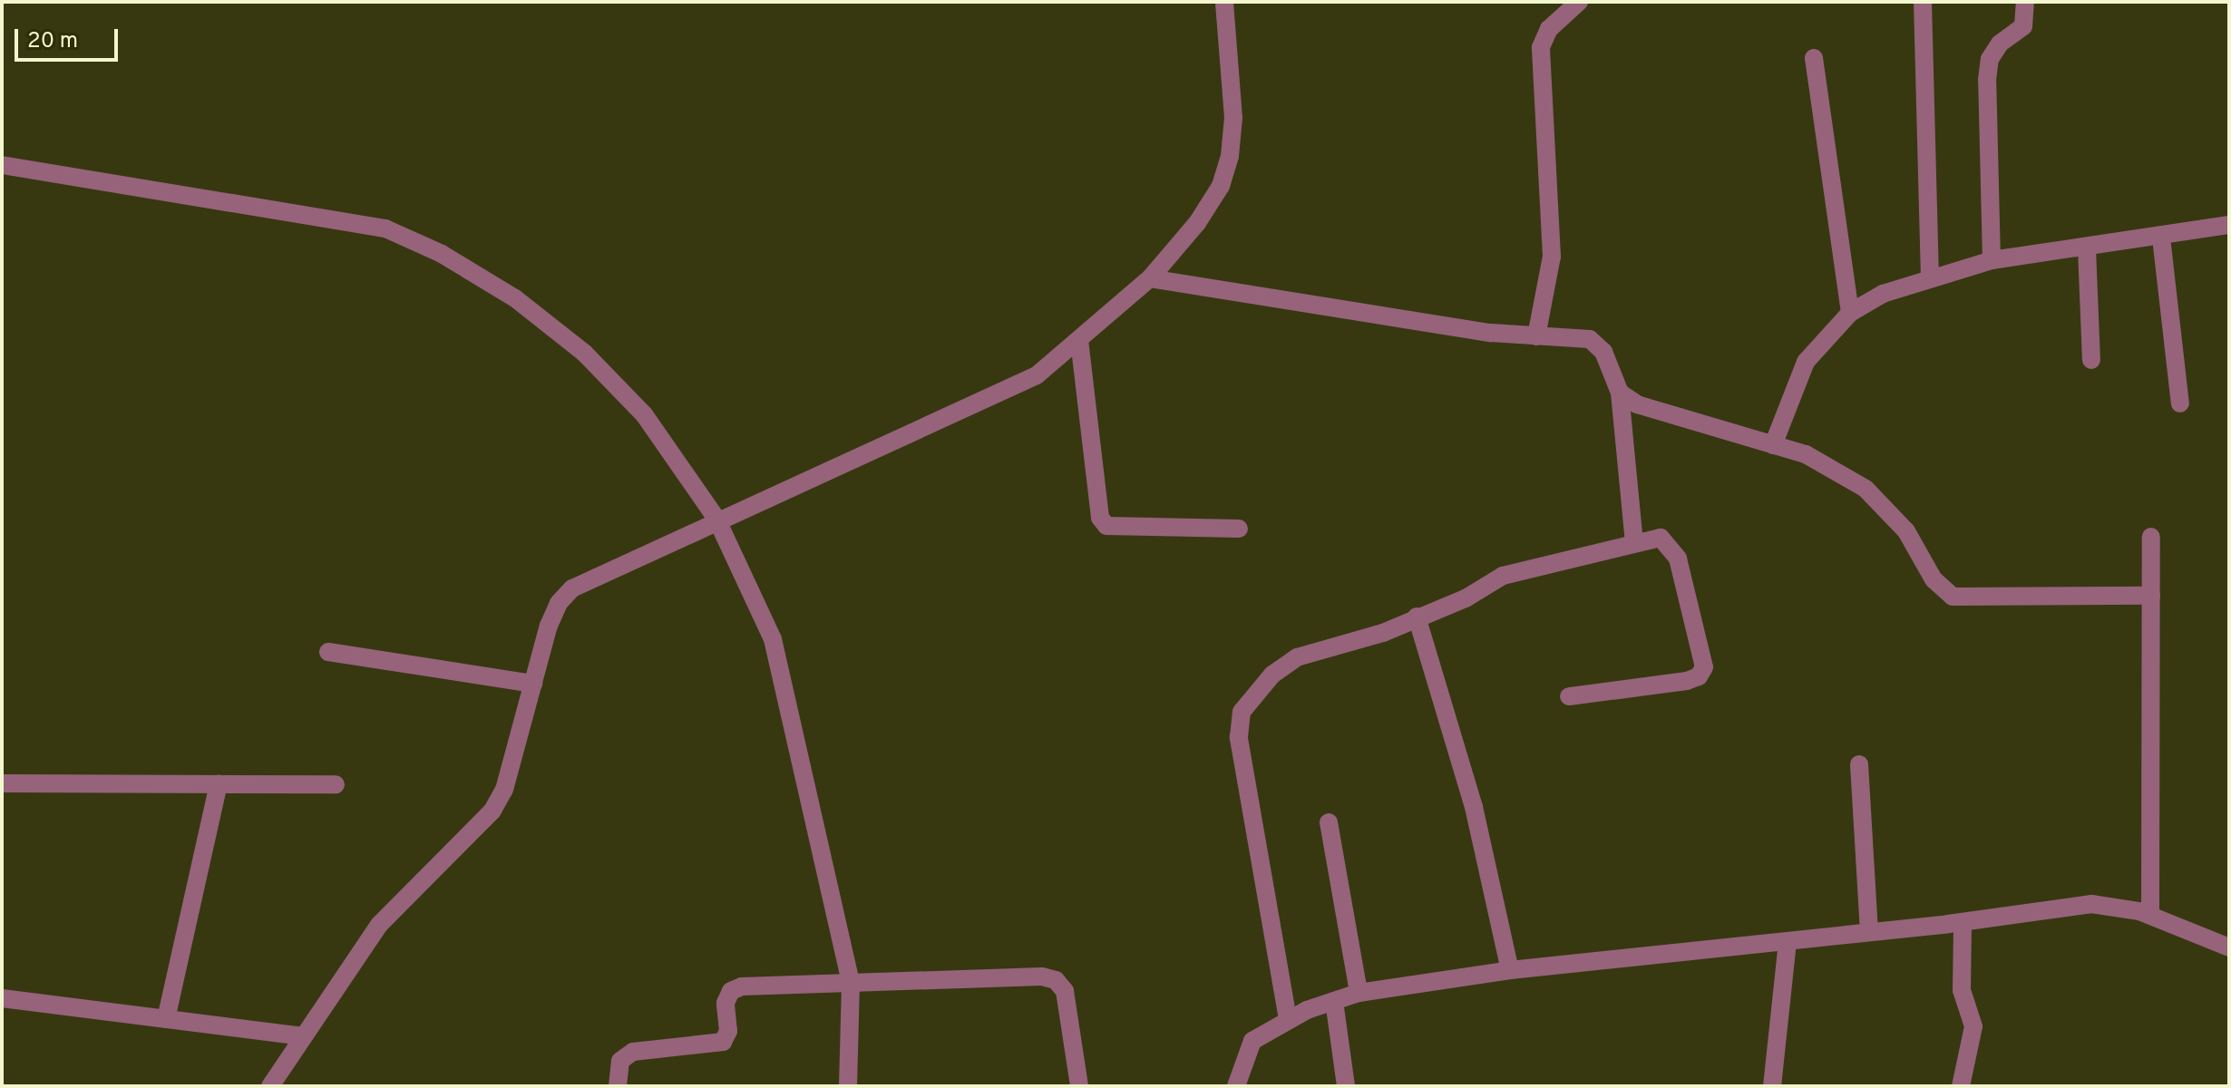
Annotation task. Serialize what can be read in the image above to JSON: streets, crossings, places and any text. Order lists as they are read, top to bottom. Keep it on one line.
{"scale_bar":"20 m"}
